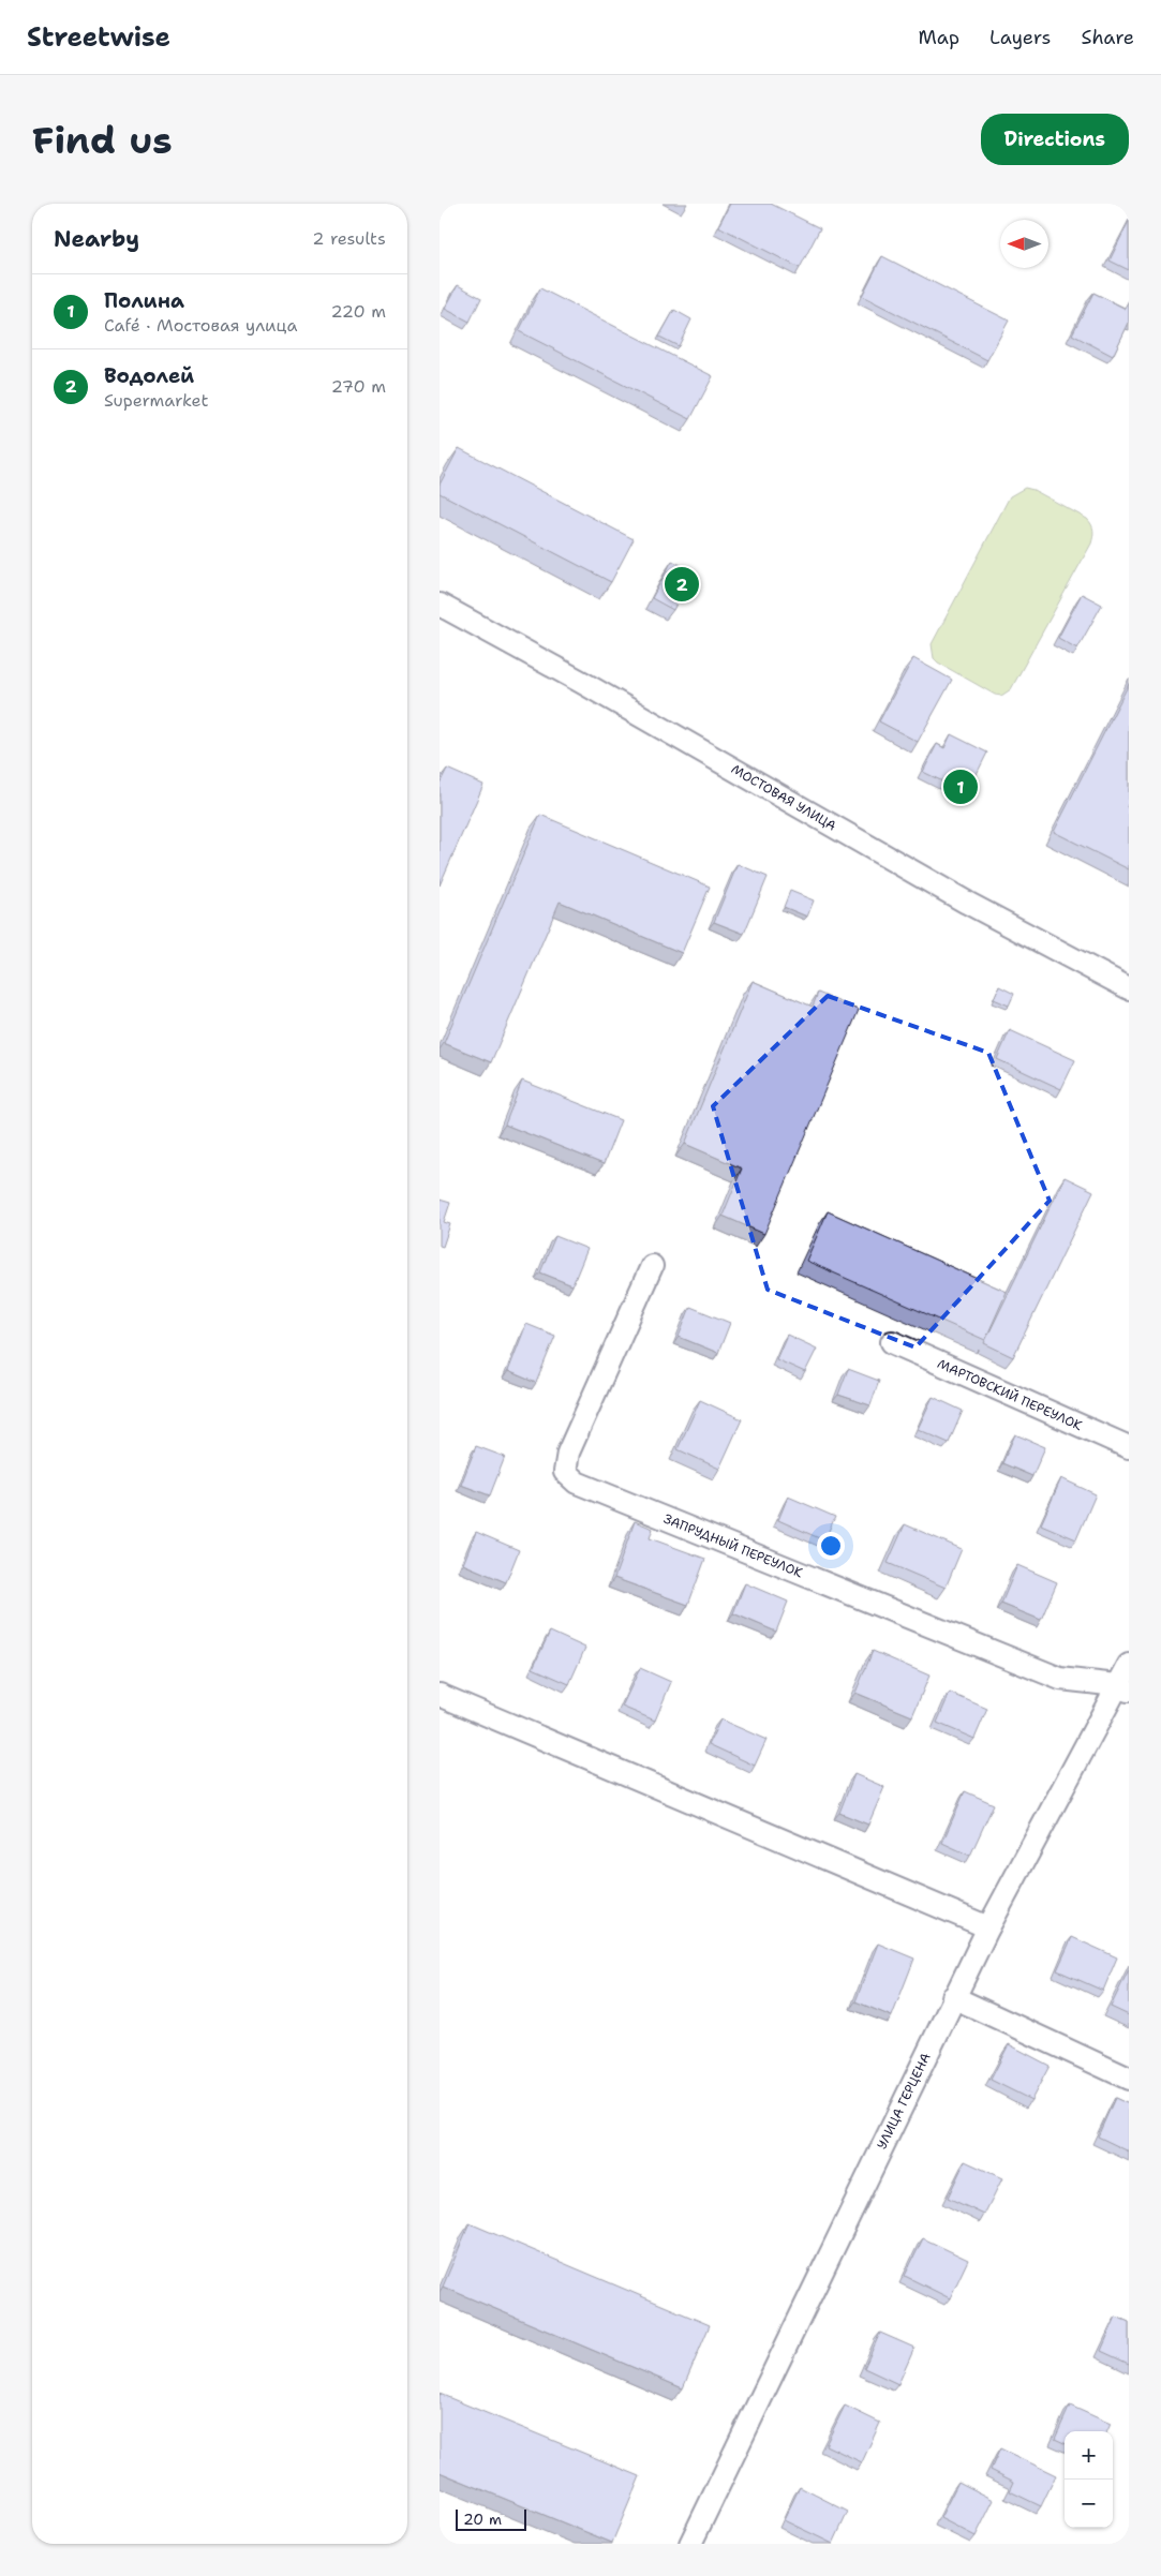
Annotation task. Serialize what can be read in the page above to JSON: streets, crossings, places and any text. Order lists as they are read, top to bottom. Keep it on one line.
{"streets":{"street":["МОСТОВАЯ УЛИЦА","МАРТОВСКИЙ ПЕРЕУЛОК","ЗАПРУДНЫЙ ПЕРЕУЛОК","УЛИЦА ГЕРЦЕНА"]},"crossings":[["ЗАПРУДНЫЙ ПЕРЕУЛОК","УЛИЦА ГЕРЦЕНА"]],"scale_bar":"20 m","north":"left","page":{"header":"Streetwise","nav":["Map","Layers","Share"],"buttons":"Directions","title":"Find us","heading":["Nearby","2 results"],"list":[{"mark":"1","name":"Полина","note":"Café · Мостовая улица","value":"220 m"},{"mark":"2","name":"Водолей","note":"Supermarket","value":"270 m"}],"pins":["2","1"],"map_buttons":["+","−"],"scale":"20 m"}}
